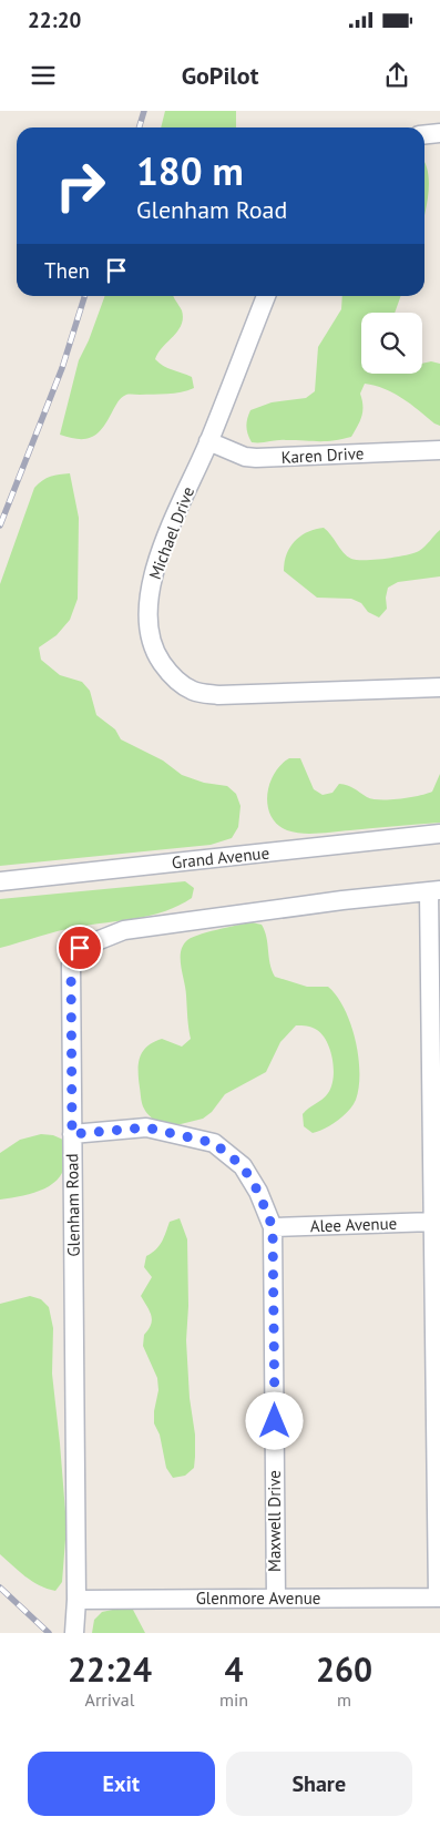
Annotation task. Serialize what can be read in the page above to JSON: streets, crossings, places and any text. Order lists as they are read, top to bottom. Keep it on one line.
{"streets":{"street":["Karen Drive","Michael Drive","Grand Avenue","Glenham Road","Alee Avenue","Maxwell Drive","Glenmore Avenue"]},"crossings":[["Karen Drive","Michael Drive"],["Glenham Road","Maxwell Drive"],["Glenham Road","Glenmore Avenue"],["Alee Avenue","Maxwell Drive"],["Maxwell Drive","Glenmore Avenue"]],"page":{"status":"22:20","header":"GoPilot","turn":["180 m","Glenham Road"],"then":"Then","eta":["22:24","Arrival","4","min","260","m"],"buttons":["Exit","Share"]}}
